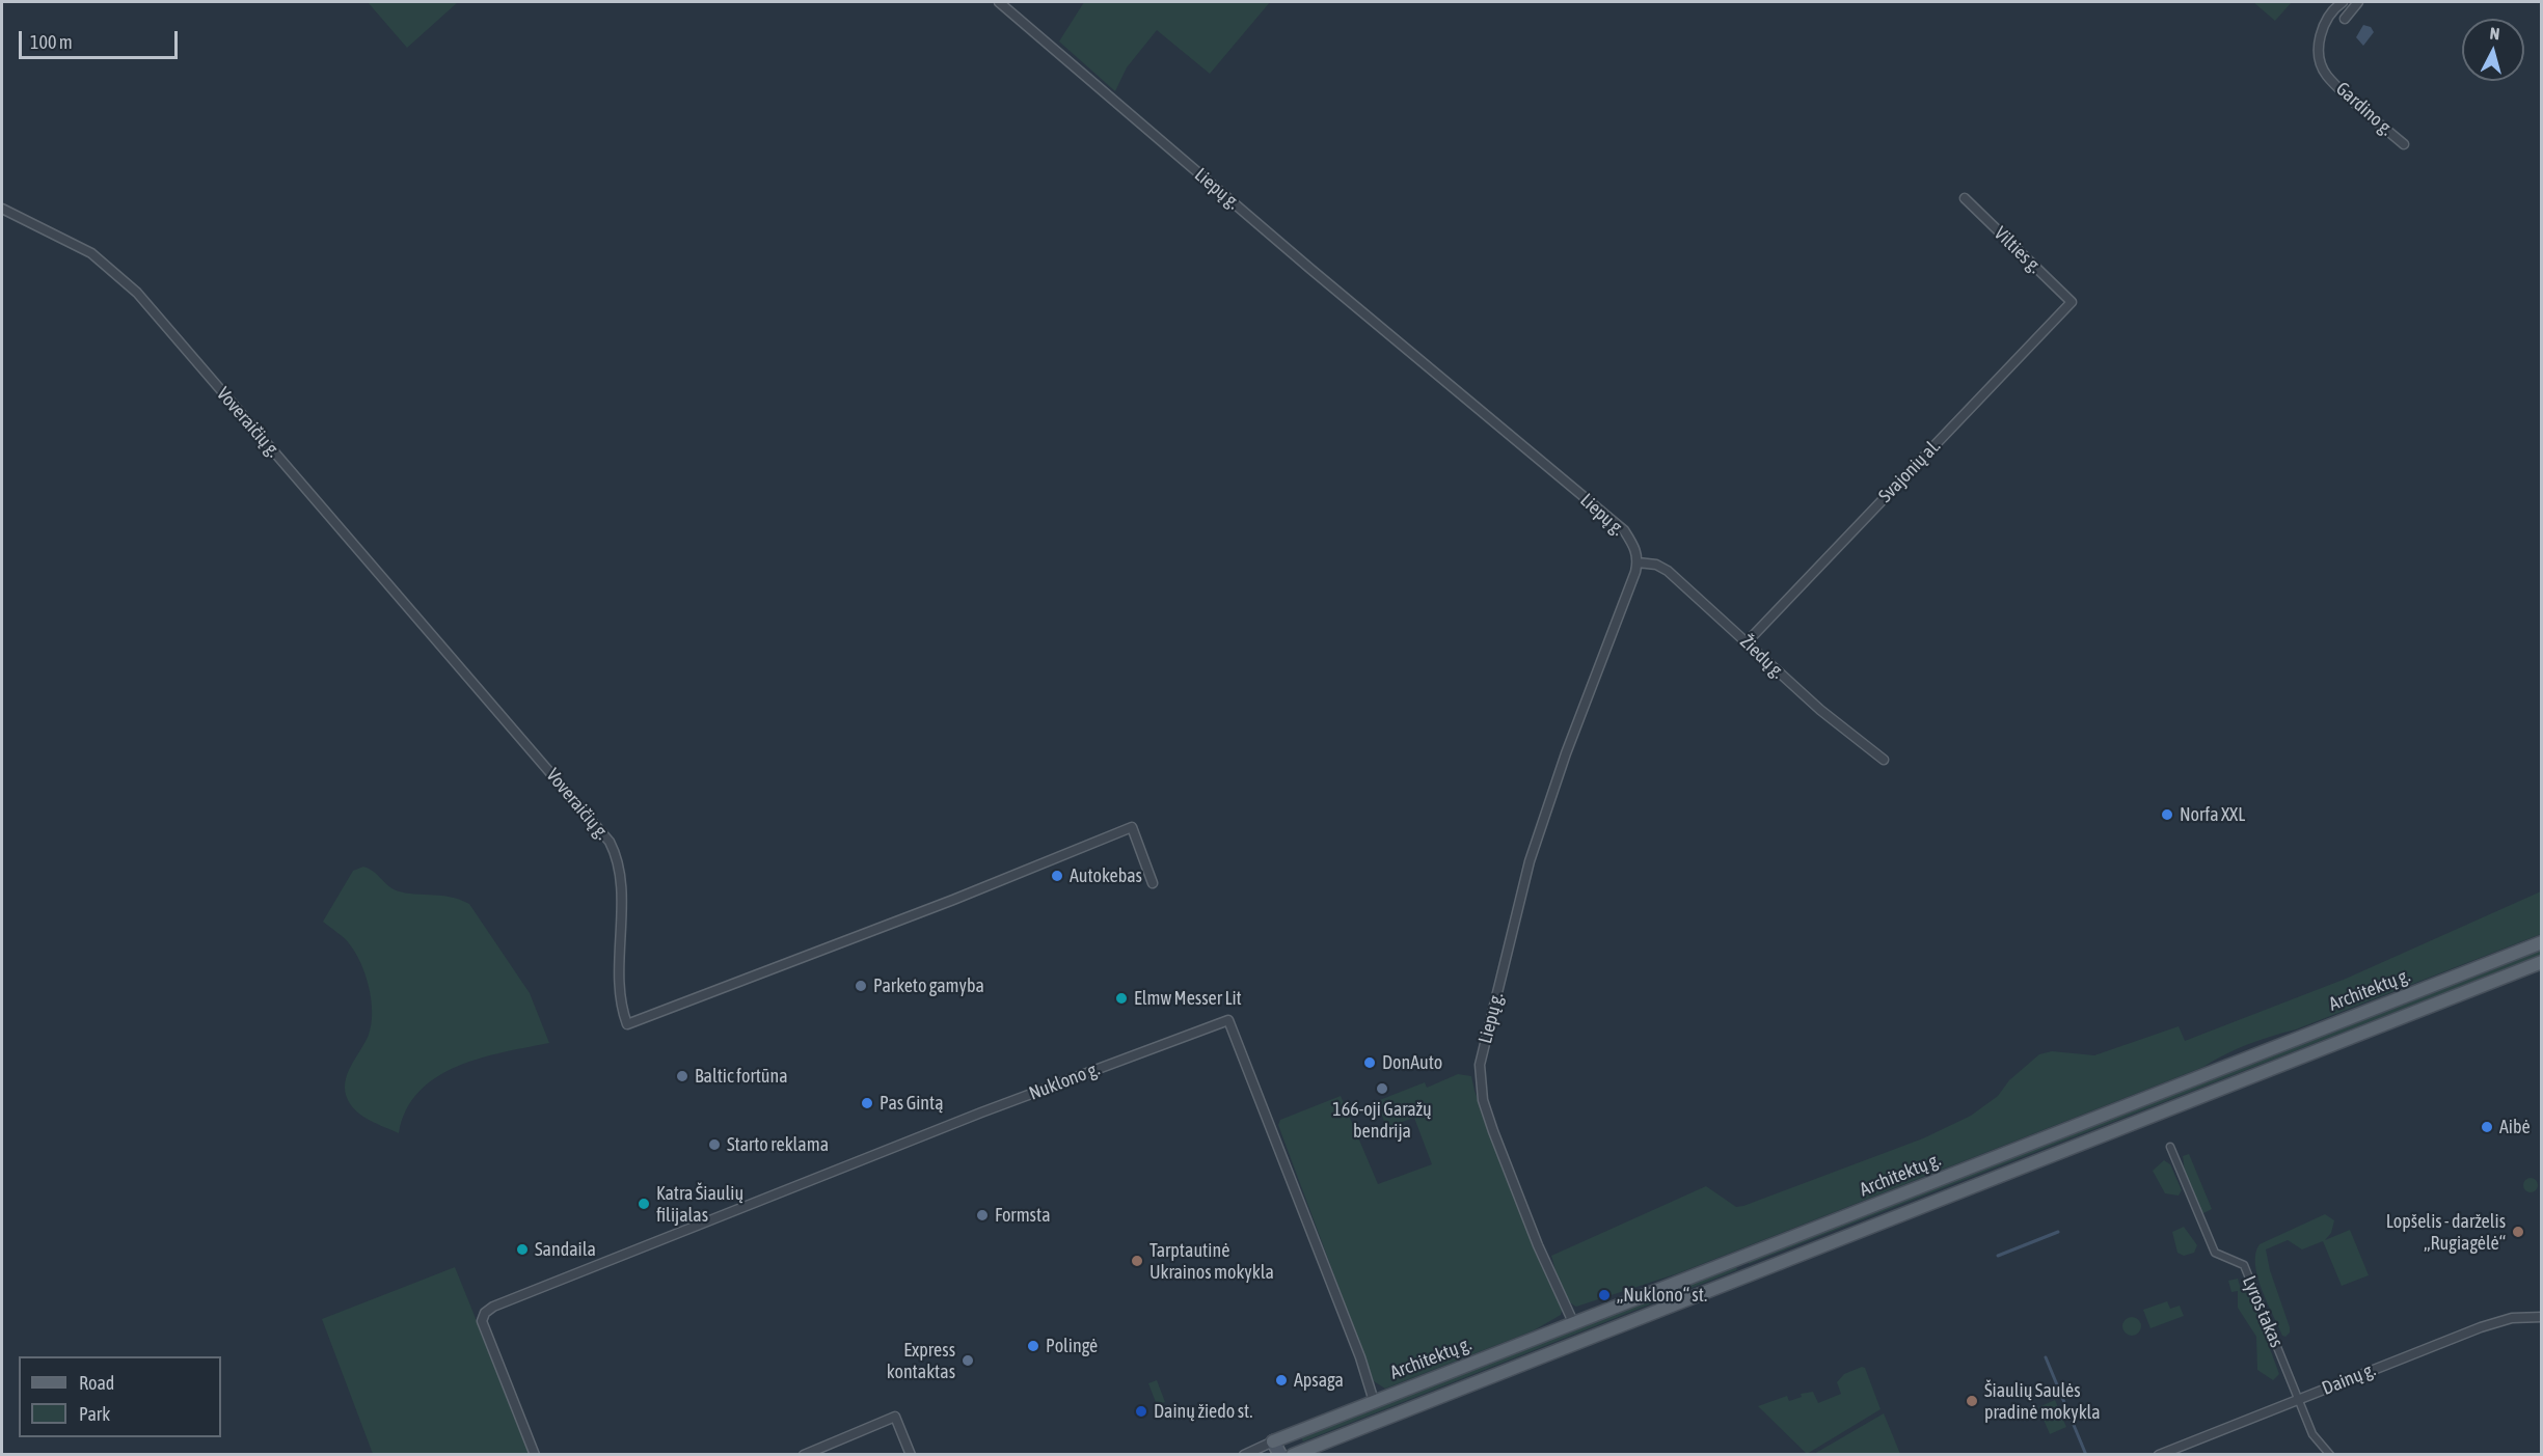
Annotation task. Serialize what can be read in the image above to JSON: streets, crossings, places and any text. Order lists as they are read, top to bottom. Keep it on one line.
{"streets":{"main road":["Architektų g."],"street":["Gardino g.","Liepų g.","Vilties g.","Voveraičių g.","Svajonių al.","Žiedų g.","Nuklono g.","Lyros takas","Dainų g."]},"crossings":[["Liepų g.","Žiedų g."],["Liepų g.","Architektų g."],["Vilties g.","Svajonių al."],["Svajonių al.","Žiedų g."],["Architektų g.","Nuklono g."],["Lyros takas","Dainų g."]],"places":["Norfa XXL","Autokebas","Parketo gamyba","Elmw Messer Lit","DonAuto","Baltic fortūna","166-oji Garažų bendrija","Pas Gintą","Aibė","Starto reklama","Katra Šiaulių filijalas","Formsta","Lopšelis - darželis „Rugiagėlė“","Sandaila","Tarptautinė Ukrainos mokykla","„Nuklono“ st.","Polingė","Express kontaktas","Apsaga","Šiaulių Saulės pradinė mokykla","Dainų žiedo st."],"legend":["Road","Park"],"scale_bar":"100 m","north":"top"}
